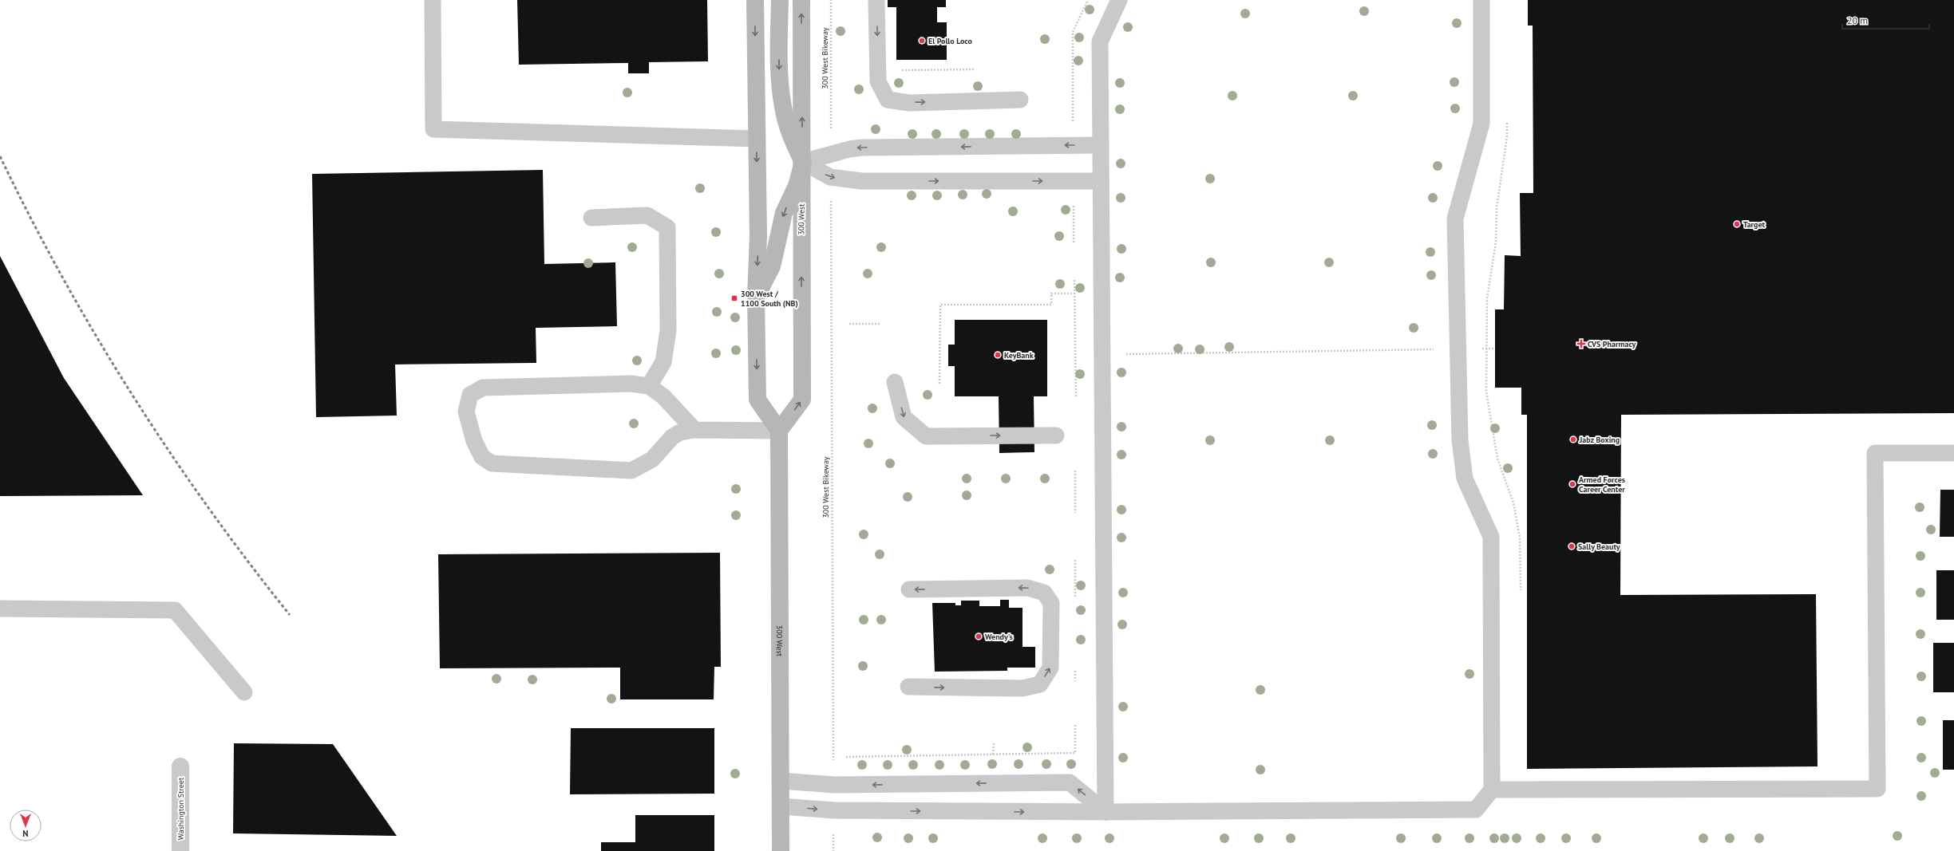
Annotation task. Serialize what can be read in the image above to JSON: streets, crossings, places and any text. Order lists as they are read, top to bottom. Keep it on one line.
{"streets":{"main road":["300 West"],"street":["Washington Street"],"path":["300 West Bikeway"]},"places":{"other":["El Pollo Loco","Target","KeyBank","Jabz Boxing","Armed Forces Career Center","Sally Beauty","Wendy's"],"transit":["300 West / 1100 South (NB)"],"health":["CVS Pharmacy"]},"scale_bar":"20 m","north":"bottom"}
